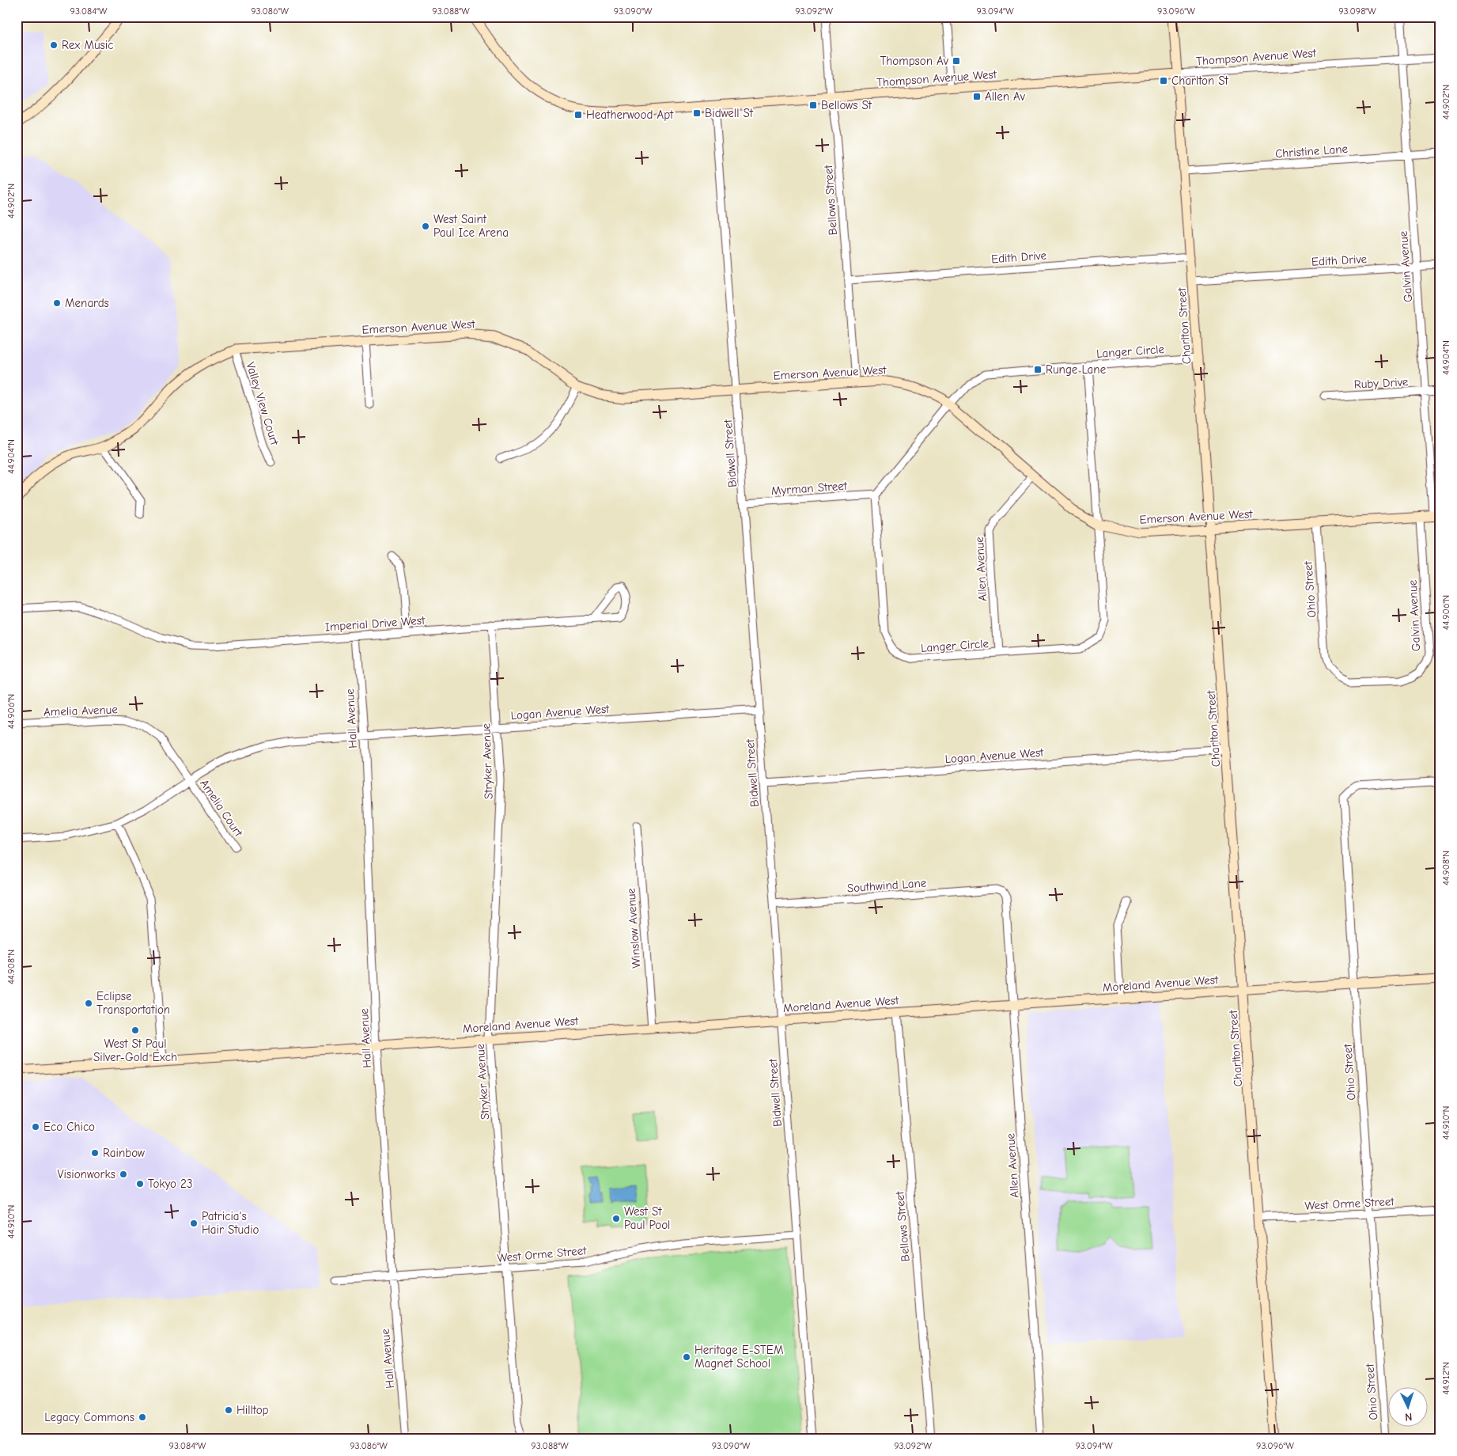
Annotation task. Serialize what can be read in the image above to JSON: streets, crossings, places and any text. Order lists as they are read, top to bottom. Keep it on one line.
{"streets":{"street":["Thompson Avenue West","Christine Lane","Bellows Street","Edith Drive","Galvin Avenue","Charlton Street","Emerson Avenue West","Langer Circle","Ruby Drive","Valley View Court","Bidwell Street","Myrman Street","Allen Avenue","Ohio Street","Imperial Drive West","Amelia Avenue","Logan Avenue West","Hall Avenue","Stryker Avenue","Amelia Court","Southwind Lane","Winslow Avenue","Moreland Avenue West","West Orme Street"]},"crossings":[["Thompson Avenue West","Bellows Street"],["Thompson Avenue West","Galvin Avenue"],["Thompson Avenue West","Charlton Street"],["Thompson Avenue West","Bidwell Street"],["Christine Lane","Galvin Avenue"],["Christine Lane","Charlton Street"],["Bellows Street","Edith Drive"],["Bellows Street","Emerson Avenue West"],["Bellows Street","Moreland Avenue West"],["Edith Drive","Galvin Avenue"],["Edith Drive","Charlton Street"],["Galvin Avenue","Emerson Avenue West"],["Galvin Avenue","Ruby Drive"],["Galvin Avenue","Ohio Street"],["Charlton Street","Emerson Avenue West"],["Charlton Street","Langer Circle"],["Charlton Street","Logan Avenue West"],["Charlton Street","Moreland Avenue West"],["Charlton Street","West Orme Street"],["Emerson Avenue West","Langer Circle"],["Emerson Avenue West","Valley View Court"],["Emerson Avenue West","Bidwell Street"],["Emerson Avenue West","Allen Avenue"],["Emerson Avenue West","Ohio Street"],["Langer Circle","Myrman Street"],["Langer Circle","Allen Avenue"],["Bidwell Street","Myrman Street"],["Bidwell Street","Logan Avenue West"],["Bidwell Street","Southwind Lane"],["Bidwell Street","Moreland Avenue West"],["Bidwell Street","West Orme Street"],["Allen Avenue","Southwind Lane"],["Allen Avenue","Moreland Avenue West"],["Ohio Street","Moreland Avenue West"],["Ohio Street","West Orme Street"],["Imperial Drive West","Hall Avenue"],["Imperial Drive West","Stryker Avenue"],["Amelia Avenue","Logan Avenue West"],["Amelia Avenue","Amelia Court"],["Logan Avenue West","Hall Avenue"],["Logan Avenue West","Stryker Avenue"],["Logan Avenue West","Amelia Court"],["Hall Avenue","Moreland Avenue West"],["Hall Avenue","West Orme Street"],["Stryker Avenue","Moreland Avenue West"],["Stryker Avenue","West Orme Street"],["Winslow Avenue","Moreland Avenue West"]],"places":{"other":["Rex Music","West Saint Paul Ice Arena","Menards","Eclipse Transportation","West St Paul Silver-Gold Exch","Eco Chico","Rainbow","Visionworks","Tokyo 23","West St Paul Pool","Patricia's Hair Studio","Heritage E-STEM Magnet School","Hilltop","Legacy Commons"],"transit":["Thompson Av","Charlton St","Allen Av","Bellows St","Bidwell St","Heatherwood Apt","Runge Lane"]},"north":"bottom","coordinates":["93.084°W","93.086°W","93.088°W","93.090°W","93.092°W","93.094°W","93.096°W","93.098°W","44.902°N","44.904°N","44.906°N","44.908°N","44.910°N","44.912°N"]}
